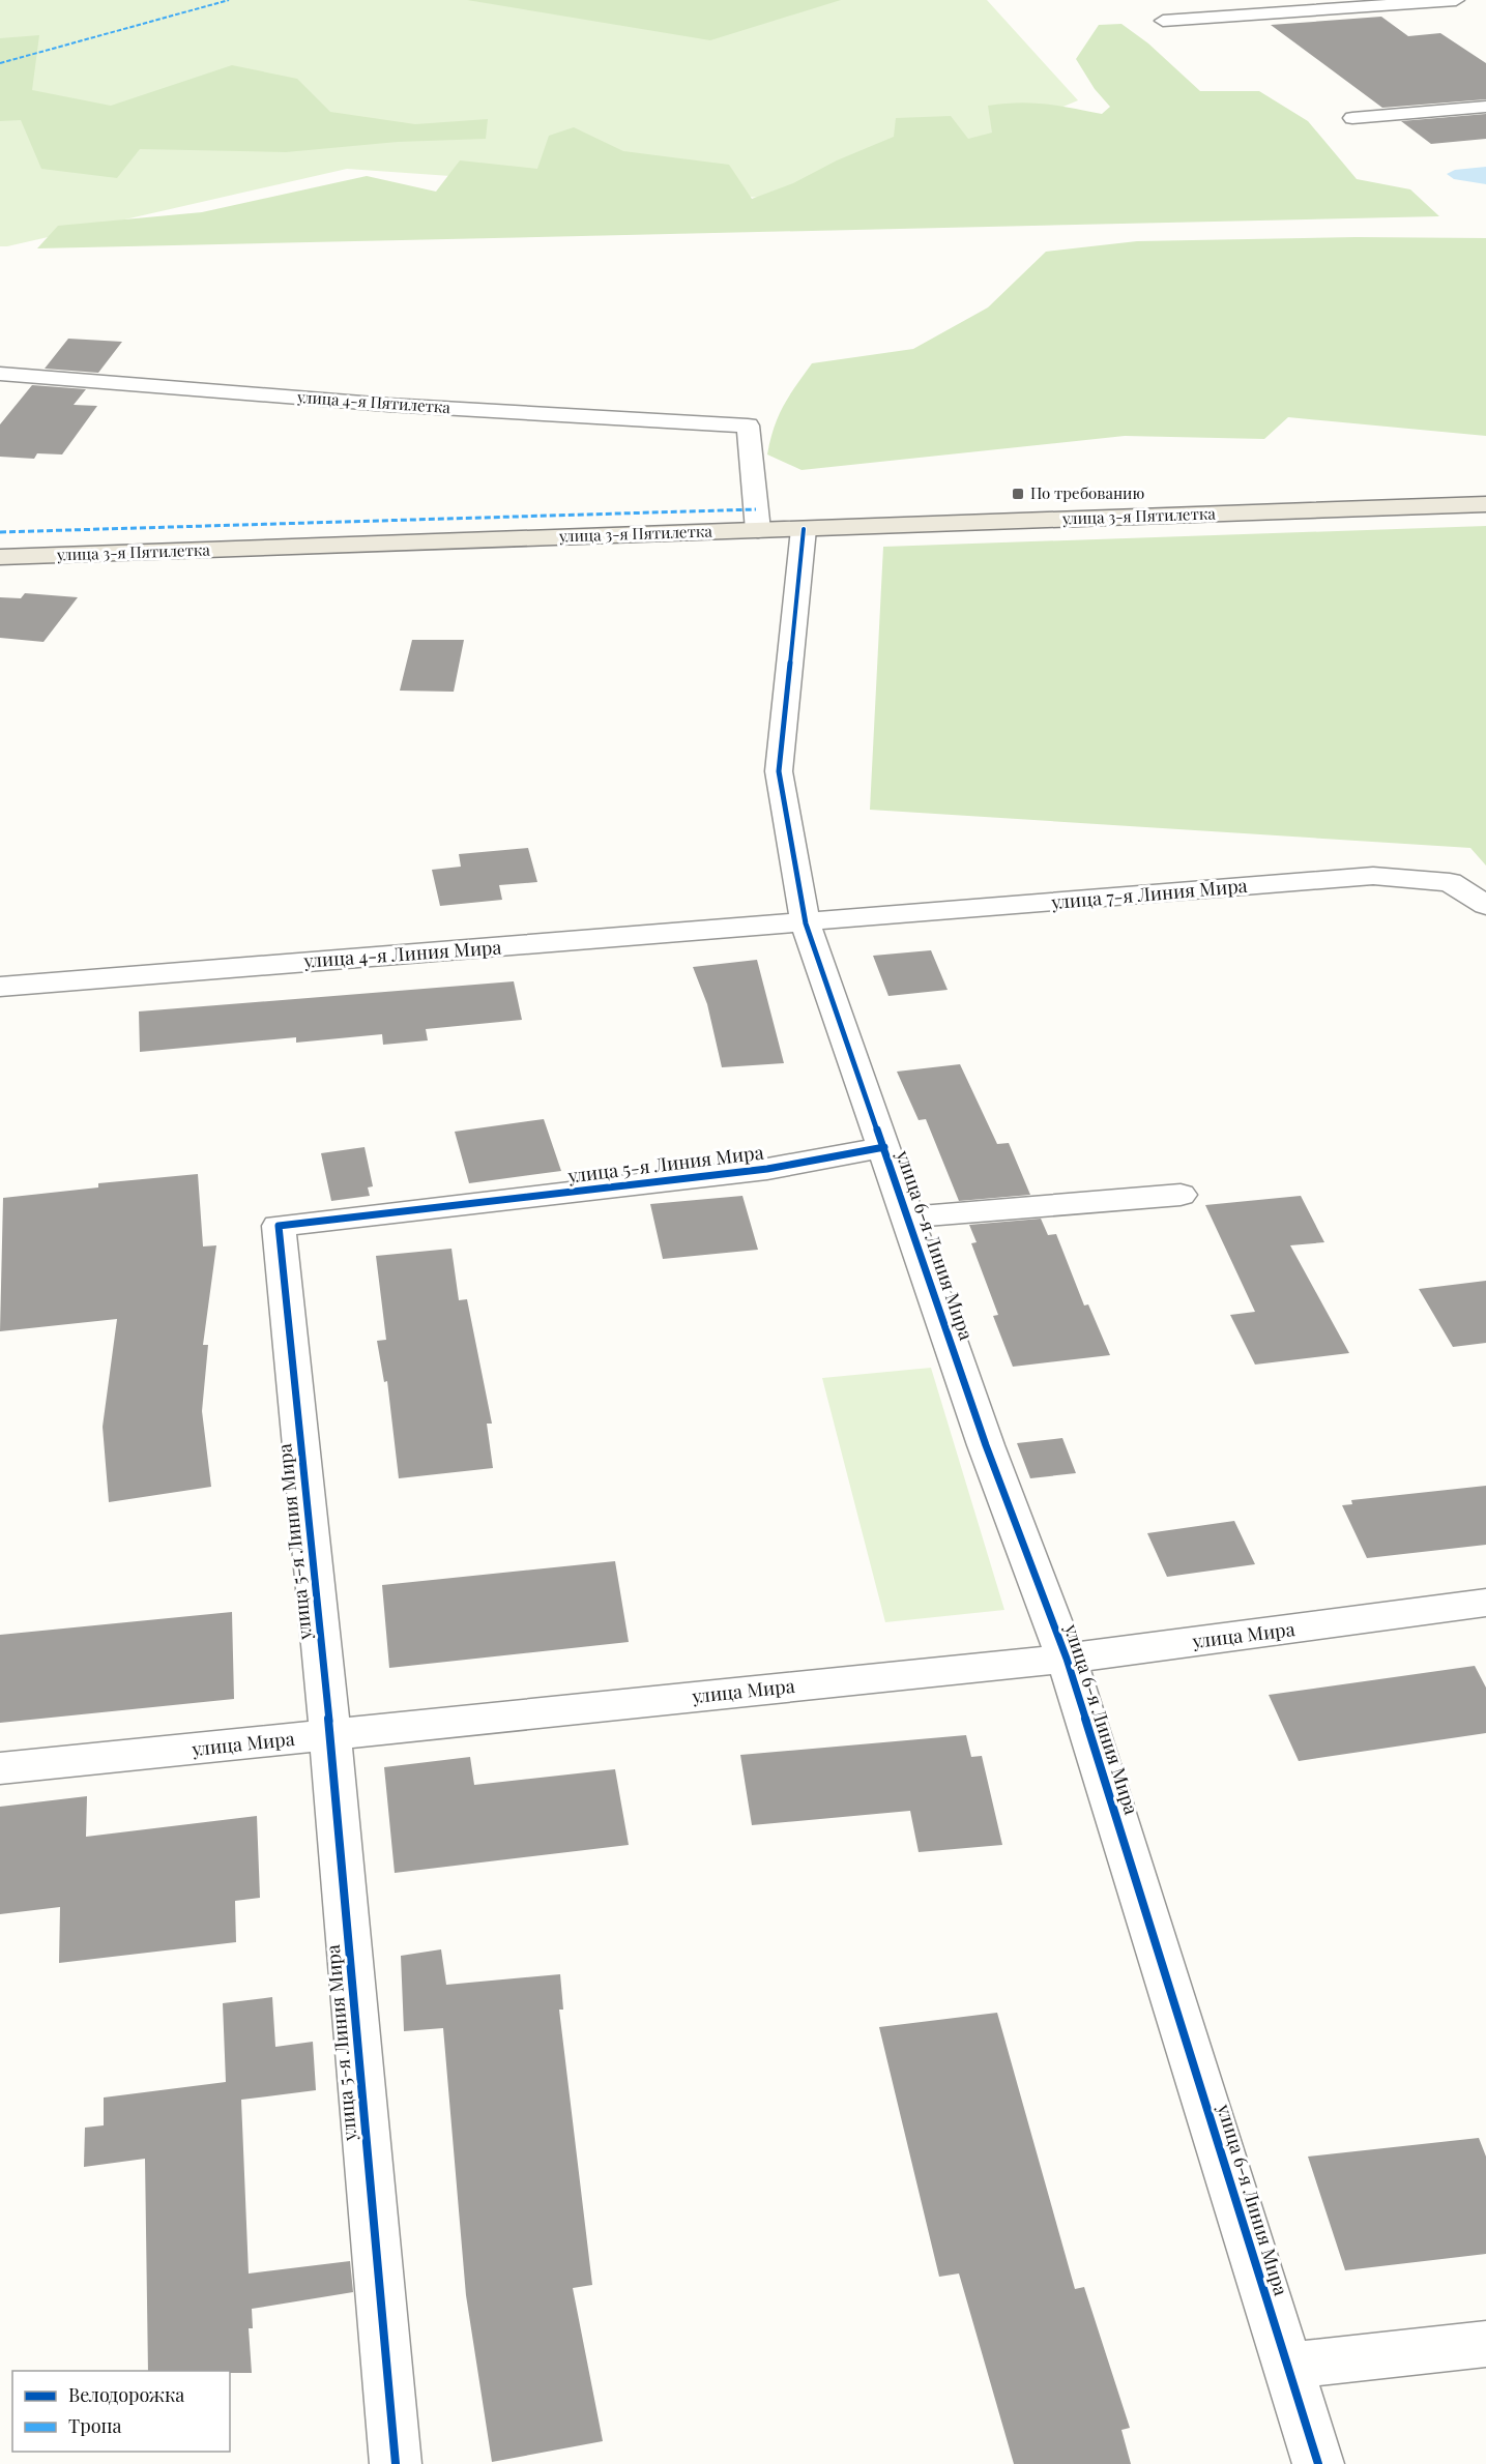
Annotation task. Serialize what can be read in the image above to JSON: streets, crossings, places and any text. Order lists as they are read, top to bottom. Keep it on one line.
{"streets":{"main road":["улица 3-я Пятилетка"],"street":["улица 4-я Пятилетка","улица 7-я Линия Мира","улица 4-я Линия Мира","улица 5-я Линия Мира","улица 6-я Линия Мира","улица Мира"]},"crossings":[["улица 4-я Пятилетка","улица 3-я Пятилетка"],["улица 3-я Пятилетка","улица 6-я Линия Мира"],["улица 7-я Линия Мира","улица 4-я Линия Мира"],["улица 7-я Линия Мира","улица 6-я Линия Мира"],["улица 4-я Линия Мира","улица 6-я Линия Мира"],["улица 5-я Линия Мира","улица 6-я Линия Мира"],["улица 5-я Линия Мира","улица Мира"],["улица 6-я Линия Мира","улица Мира"]],"places":{"transit":["По требованию"]},"legend":["Велодорожка","Тропа"]}
